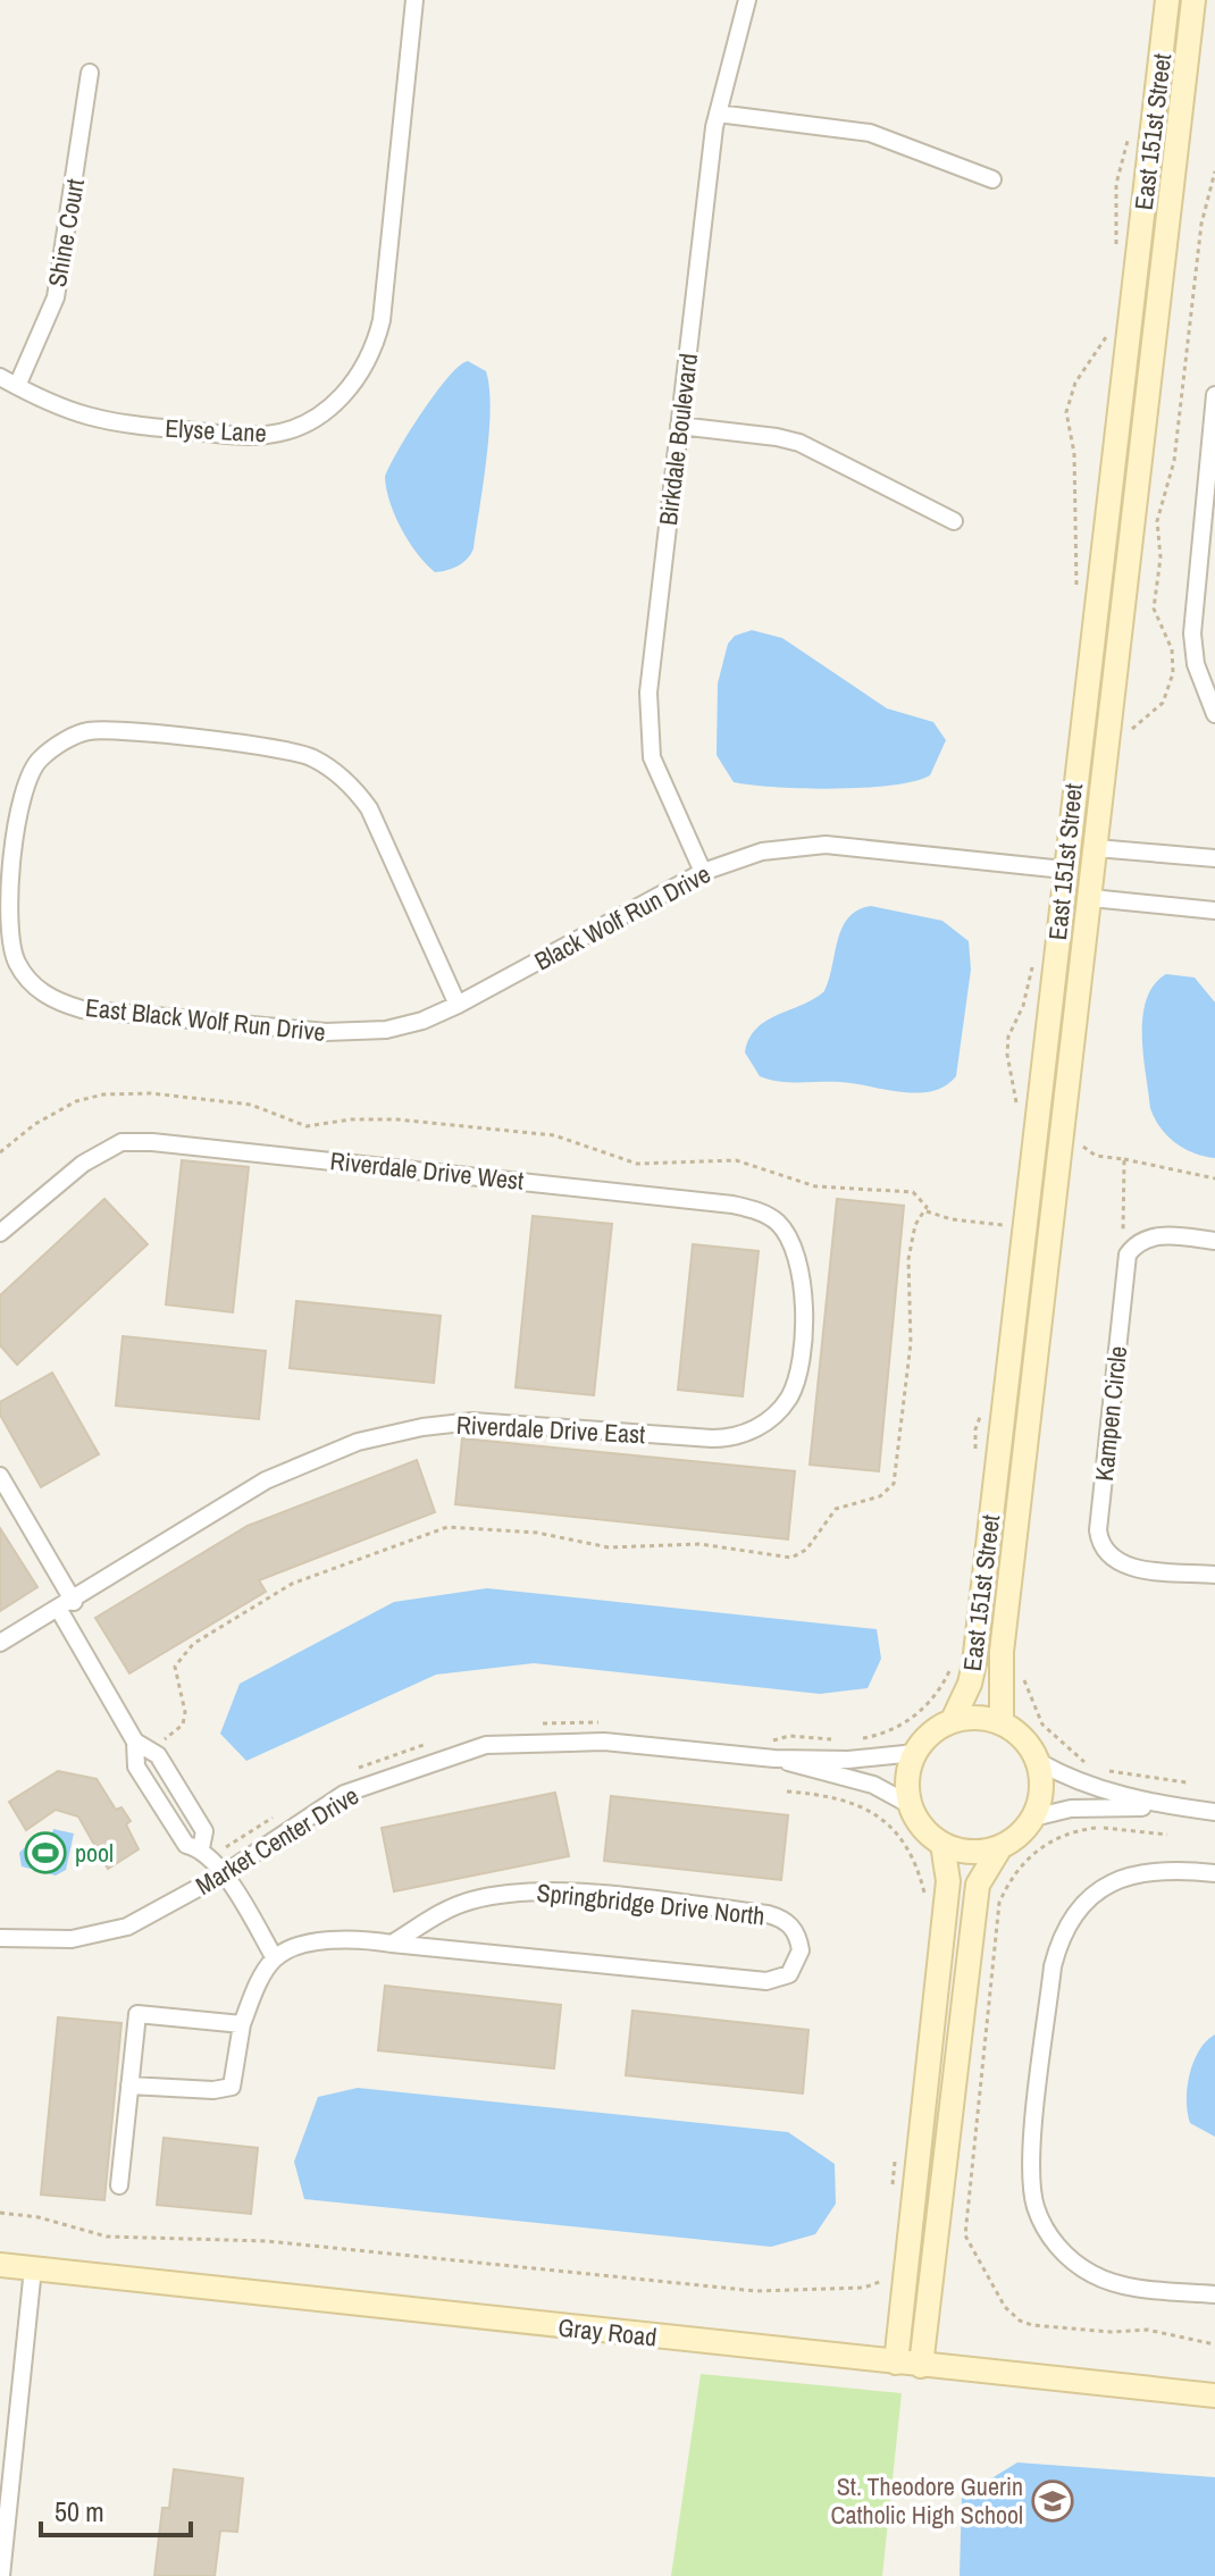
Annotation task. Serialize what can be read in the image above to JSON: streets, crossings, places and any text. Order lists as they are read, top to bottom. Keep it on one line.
{"streets":{"street":["East 151st Street","Shine Court","Elyse Lane","Birkdale Boulevard","Black Wolf Run Drive","East Black Wolf Run Drive","Riverdale Drive West","Kampen Circle","Riverdale Drive East","Market Center Drive","Springbridge Drive North","Gray Road"]},"crossings":[["East 151st Street","Black Wolf Run Drive"],["East 151st Street","Market Center Drive"],["Shine Court","Elyse Lane"],["Birkdale Boulevard","Black Wolf Run Drive"],["Black Wolf Run Drive","East Black Wolf Run Drive"],["Riverdale Drive West","Riverdale Drive East"]],"places":{"sports":["pool"],"school or university":["St. Theodore Guerin Catholic High School"]},"scale_bar":"50 m"}
